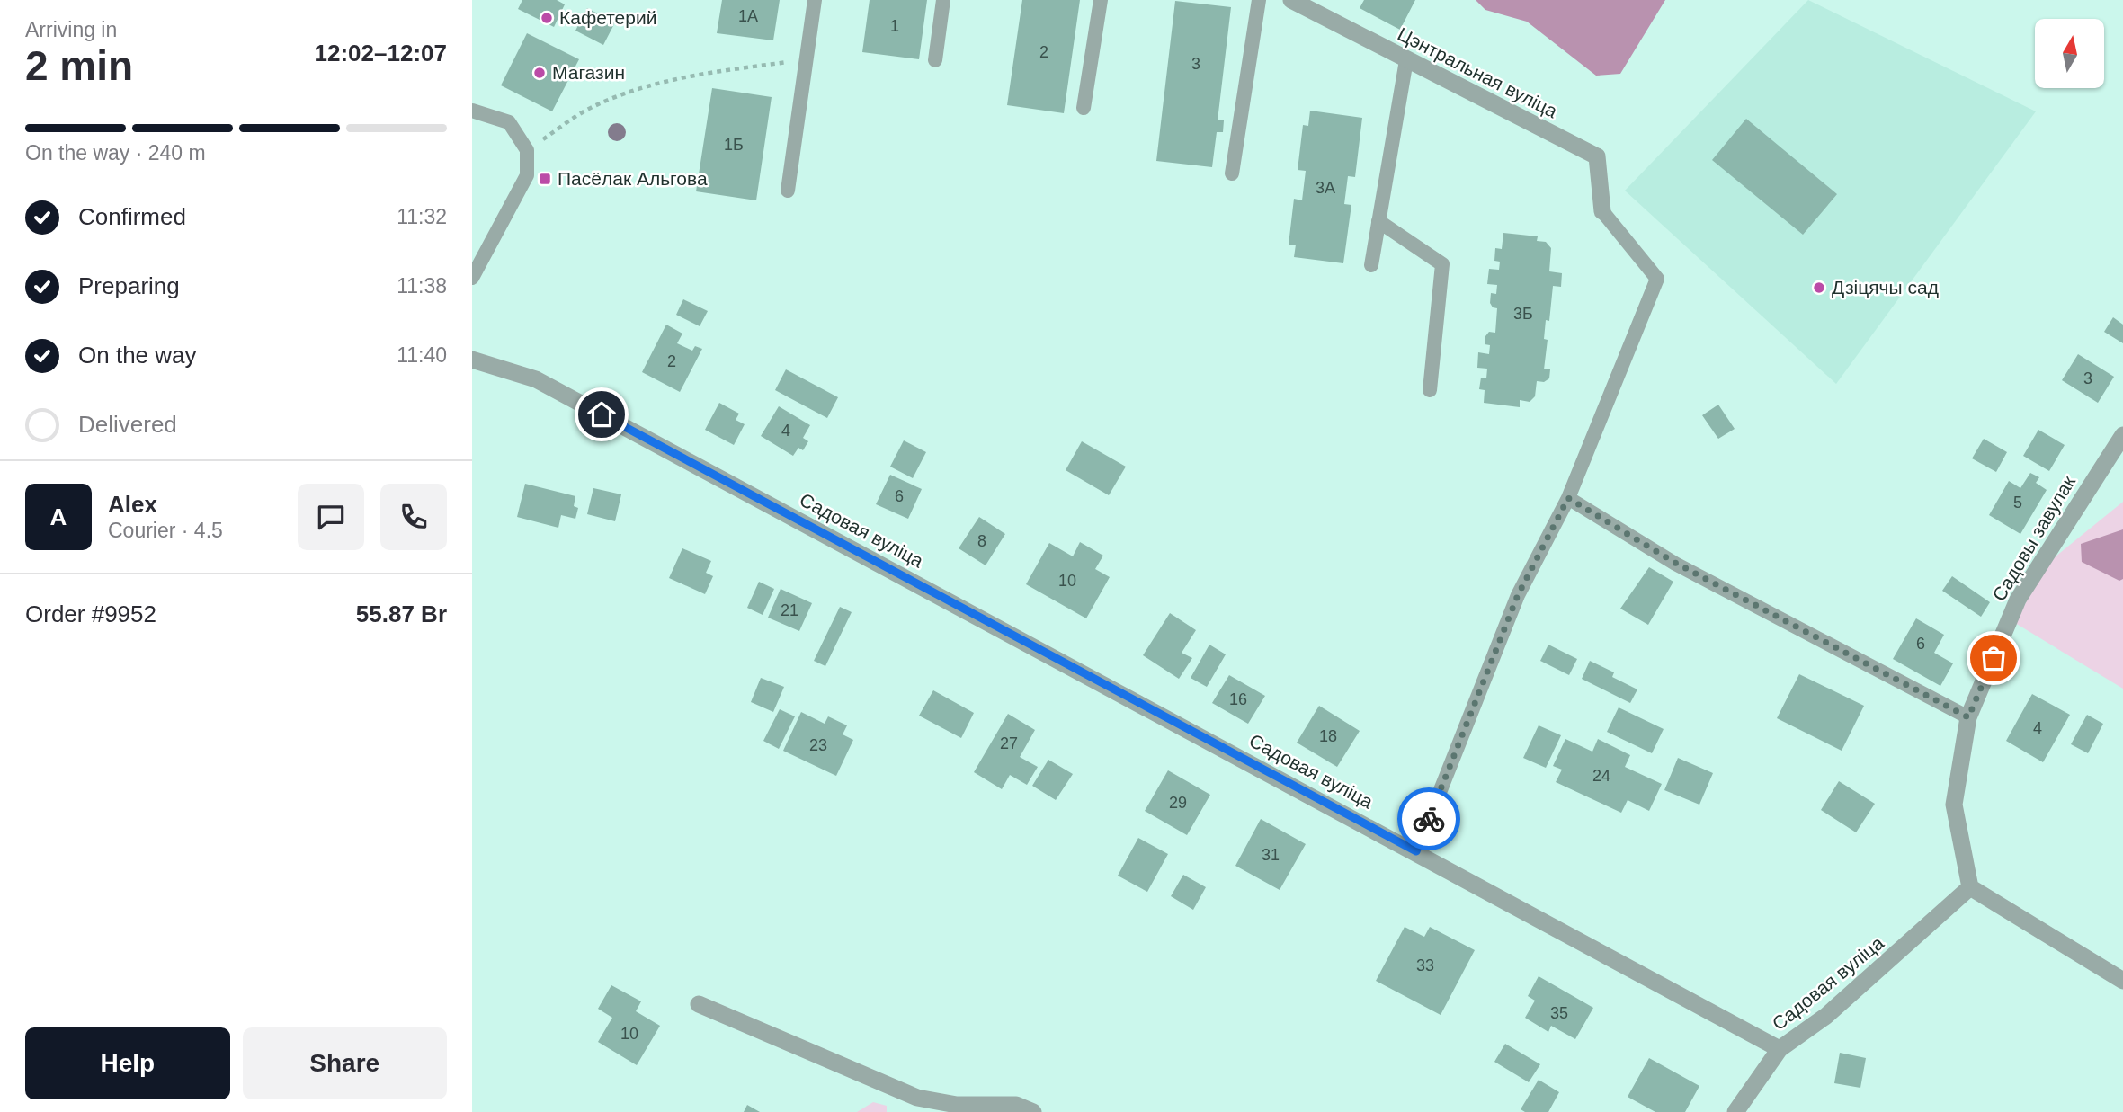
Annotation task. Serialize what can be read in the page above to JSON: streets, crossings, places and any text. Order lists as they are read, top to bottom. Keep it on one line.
{"streets":{"street":["Цэнтральная вуліца","Садовая вуліца","Садовы завулак"]},"crossings":[["Садовая вуліца","Садовы завулак"]],"places":{"other":["Кафетерий","Магазин","Дзіцячы сад"],"transit":["Пасёлак Альгова"]},"house_numbers":["1А","1","2","3","1Б","3А","3Б","2","3","4","6","5","8","10","21","6","16","4","18","27","23","24","29","31","33","35","10"],"north":"top","page":{"heading":["2 min","Arriving in","12:02–12:07"],"panel":["Alex","Courier · 4.5","Order #9952","55.87 Br"],"bar":"On the way · 240 m","list":[["Confirmed","11:32"],["Preparing","11:38"],["On the way","11:40"],"Delivered"],"round":"A","buttons":["Help","Share"]}}
